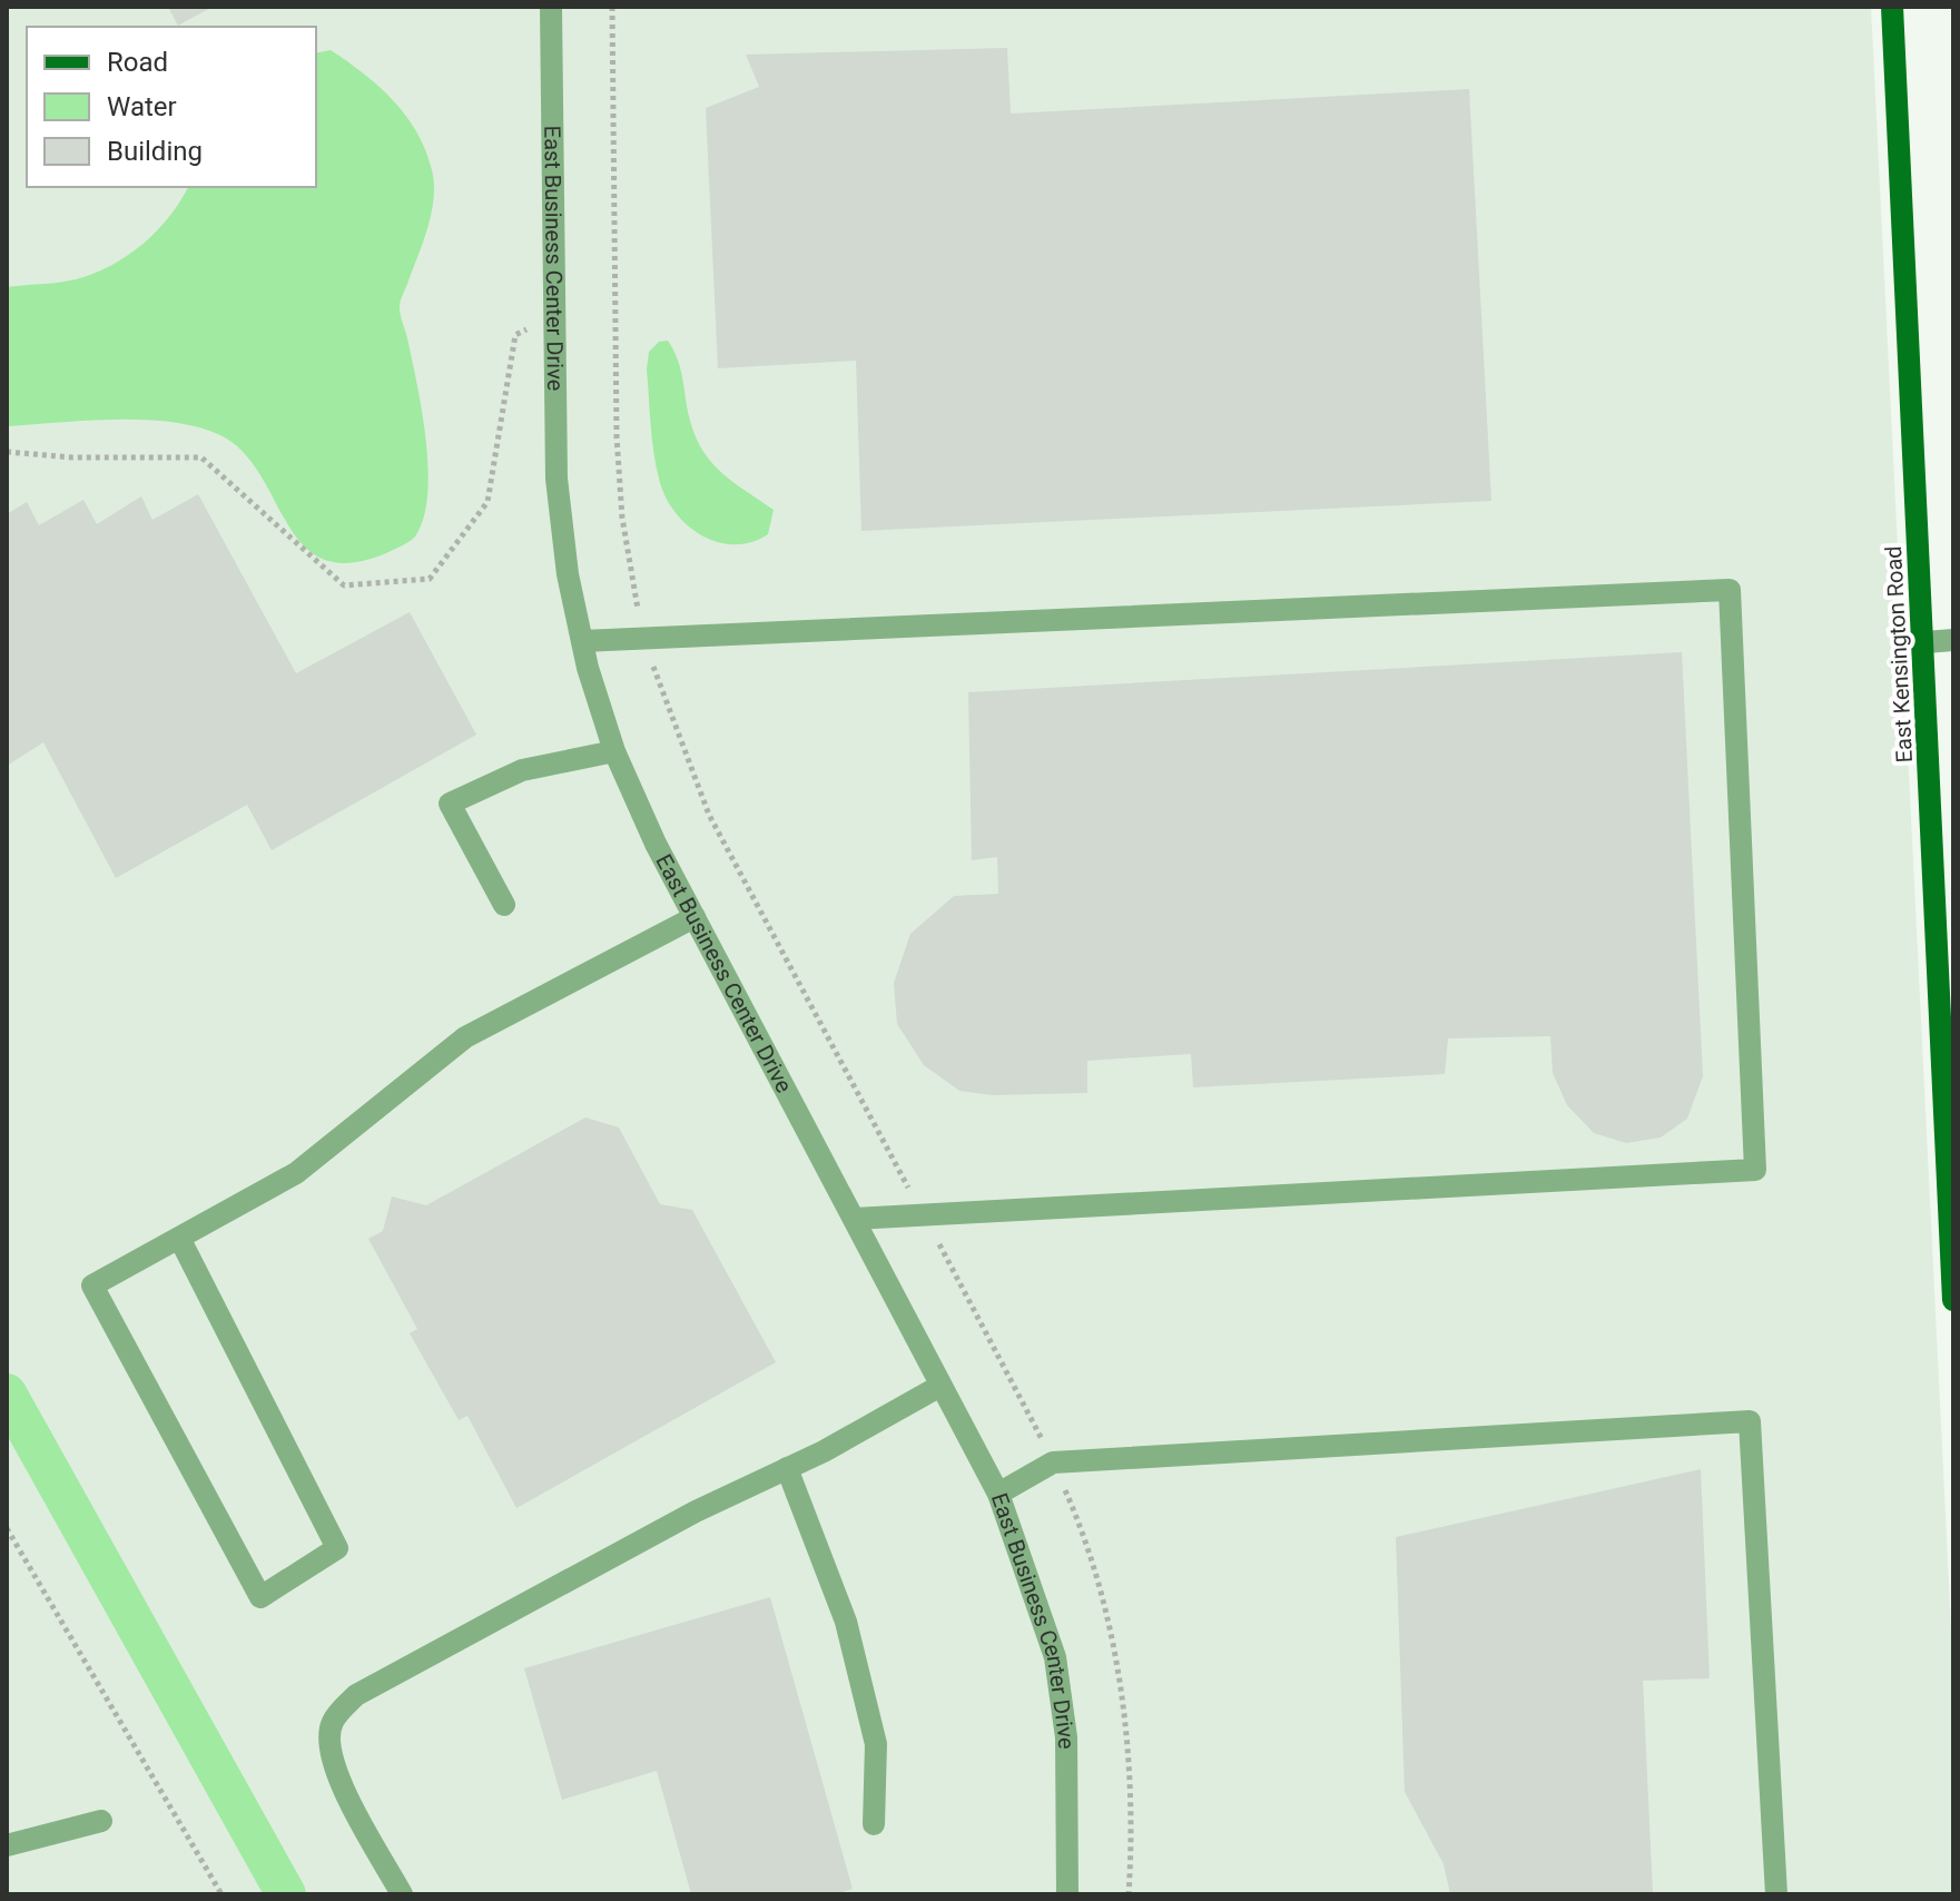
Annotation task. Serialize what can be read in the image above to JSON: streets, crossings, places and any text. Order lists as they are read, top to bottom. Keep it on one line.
{"streets":{"main road":["East Kensington Road"],"street":["East Business Center Drive"]},"legend":["Road","Water","Building"]}
